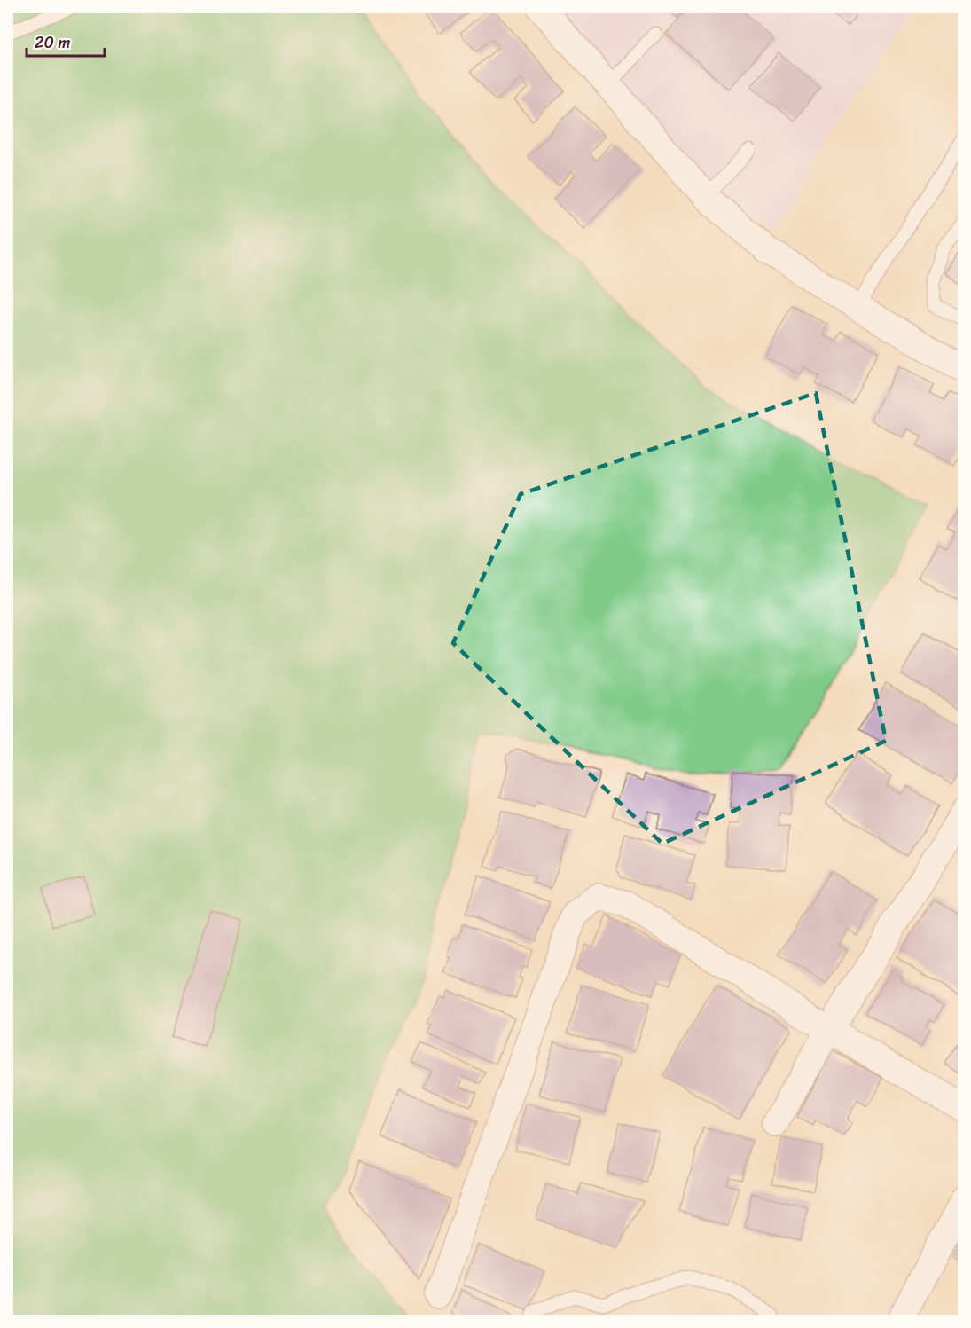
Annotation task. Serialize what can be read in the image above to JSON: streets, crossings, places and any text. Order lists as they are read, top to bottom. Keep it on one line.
{"scale_bar":"20 m"}
